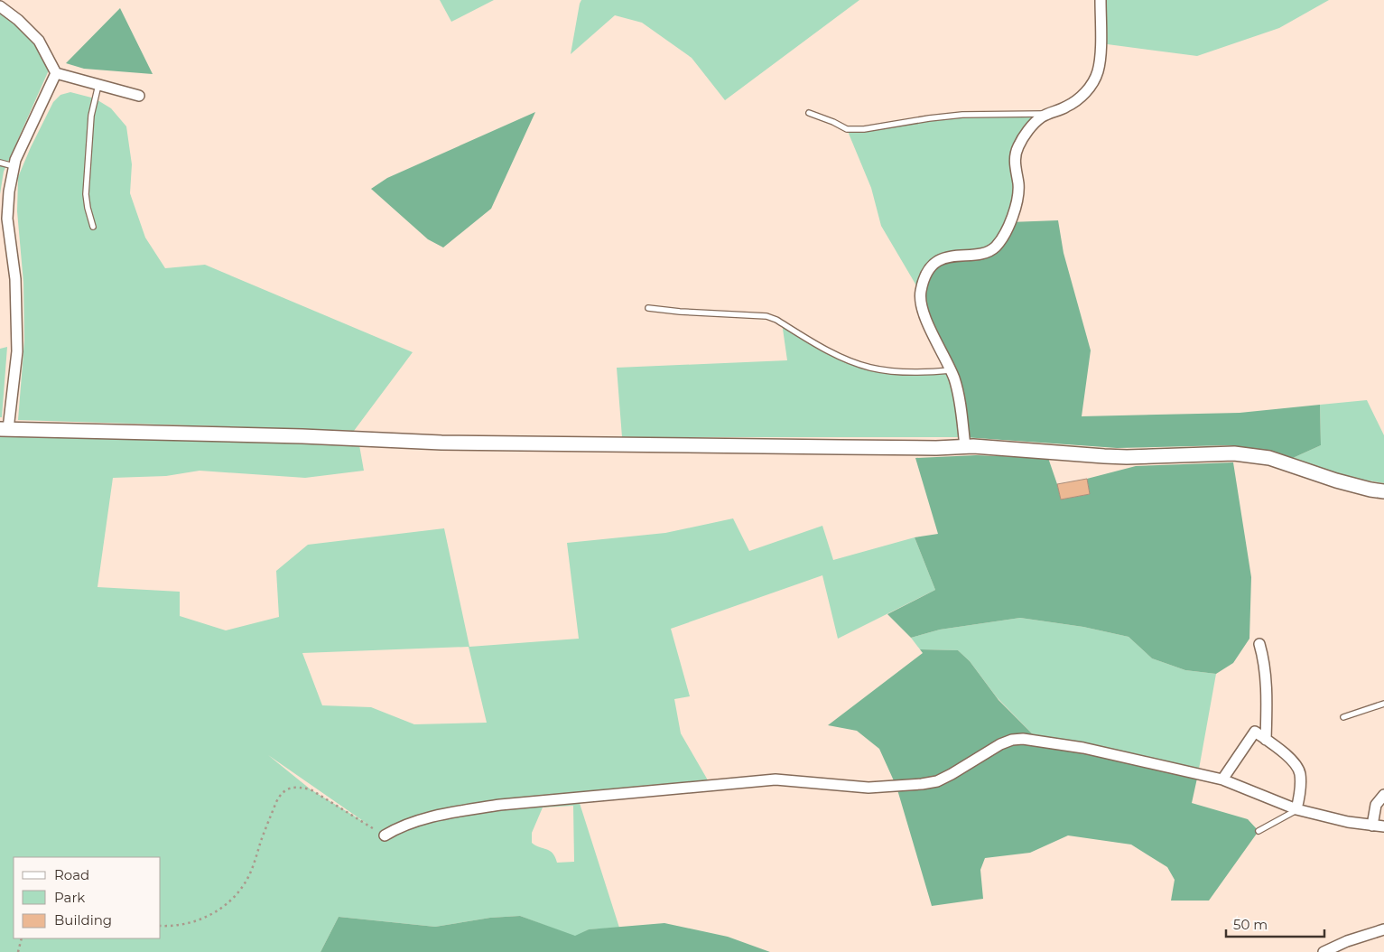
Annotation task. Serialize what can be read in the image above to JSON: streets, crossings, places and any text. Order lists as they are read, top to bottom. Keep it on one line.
{"legend":["Road","Park","Building"],"scale_bar":"50 m"}
